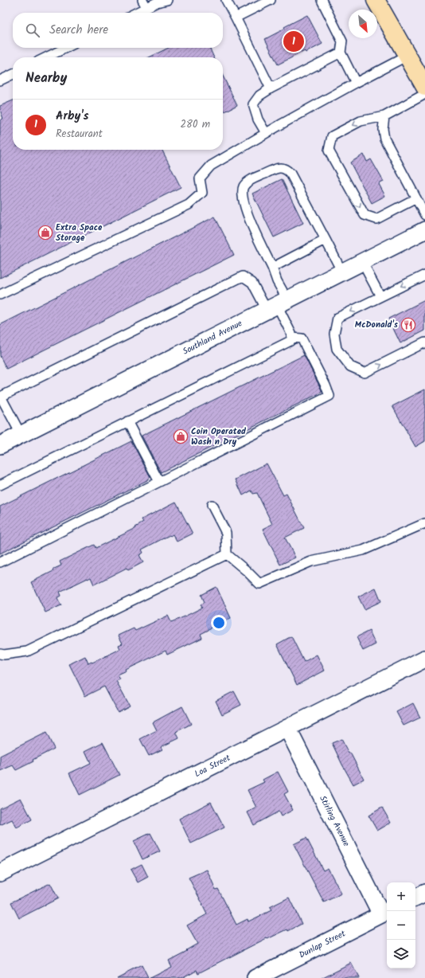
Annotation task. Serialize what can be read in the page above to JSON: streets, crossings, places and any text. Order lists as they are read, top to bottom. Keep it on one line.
{"streets":{"street":["Southland Avenue","Loa Street","Stirling Avenue","Dunlap Street"]},"crossings":[["Loa Street","Stirling Avenue"],["Stirling Avenue","Dunlap Street"]],"places":{"shop":["Extra Space Storage","Coin Operated Wash n Dry"],"restaurant":["McDonald's"]},"north":"bottom right","page":{"search":"Search here","pins":"1","heading":"Nearby","list":[{"mark":"1","name":"Arby's","note":"Restaurant","value":"280 m"}],"map_buttons":["+","−"]}}
